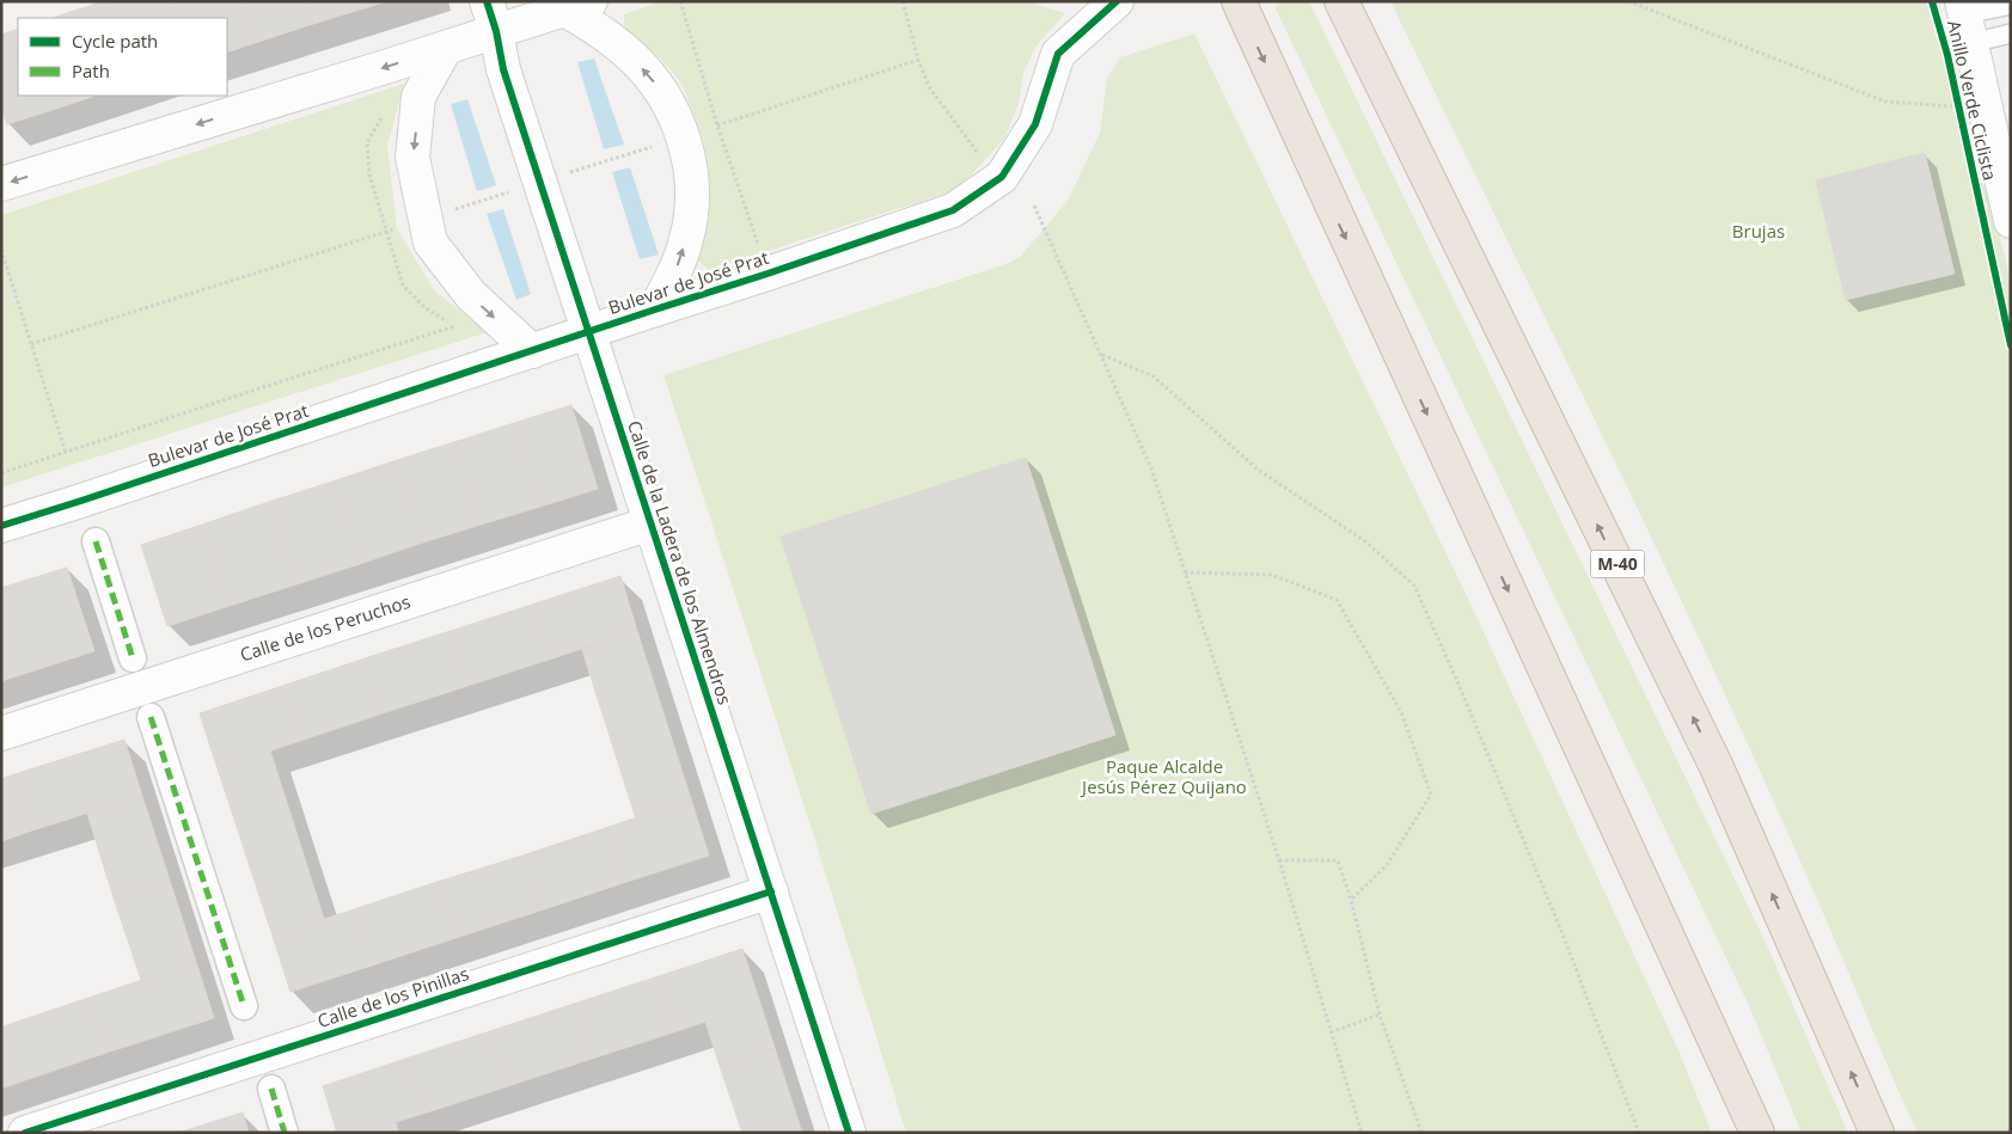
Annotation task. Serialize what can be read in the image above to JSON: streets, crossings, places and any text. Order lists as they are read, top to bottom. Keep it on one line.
{"streets":{"highway":["M-40"],"street":["Bulevar de José Prat","Calle de la Ladera de los Almendros","Calle de los Peruchos","Calle de los Pinillas"],"cycle path":["Anillo Verde Ciclista"]},"crossings":[["Bulevar de José Prat","Calle de la Ladera de los Almendros"],["Calle de la Ladera de los Almendros","Calle de los Peruchos"],["Calle de la Ladera de los Almendros","Calle de los Pinillas"]],"parks":["Brujas","Paque Alcalde Jesús Pérez Quijano"],"legend":["Cycle path","Path"]}
